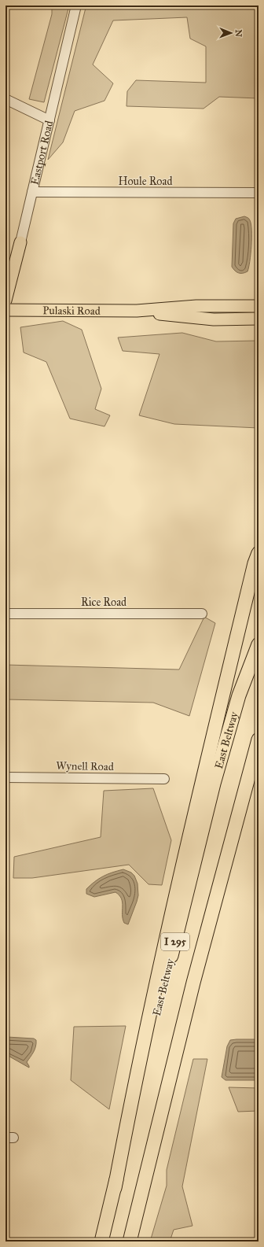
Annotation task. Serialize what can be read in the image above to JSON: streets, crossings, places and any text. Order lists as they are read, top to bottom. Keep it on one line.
{"streets":{"highway":["East Beltway","I 295"],"main road":["Eastport Road","Pulaski Road"],"street":["Houle Road","Rice Road","Wynell Road"]},"crossings":[["Eastport Road","Houle Road"]],"north":"right"}
